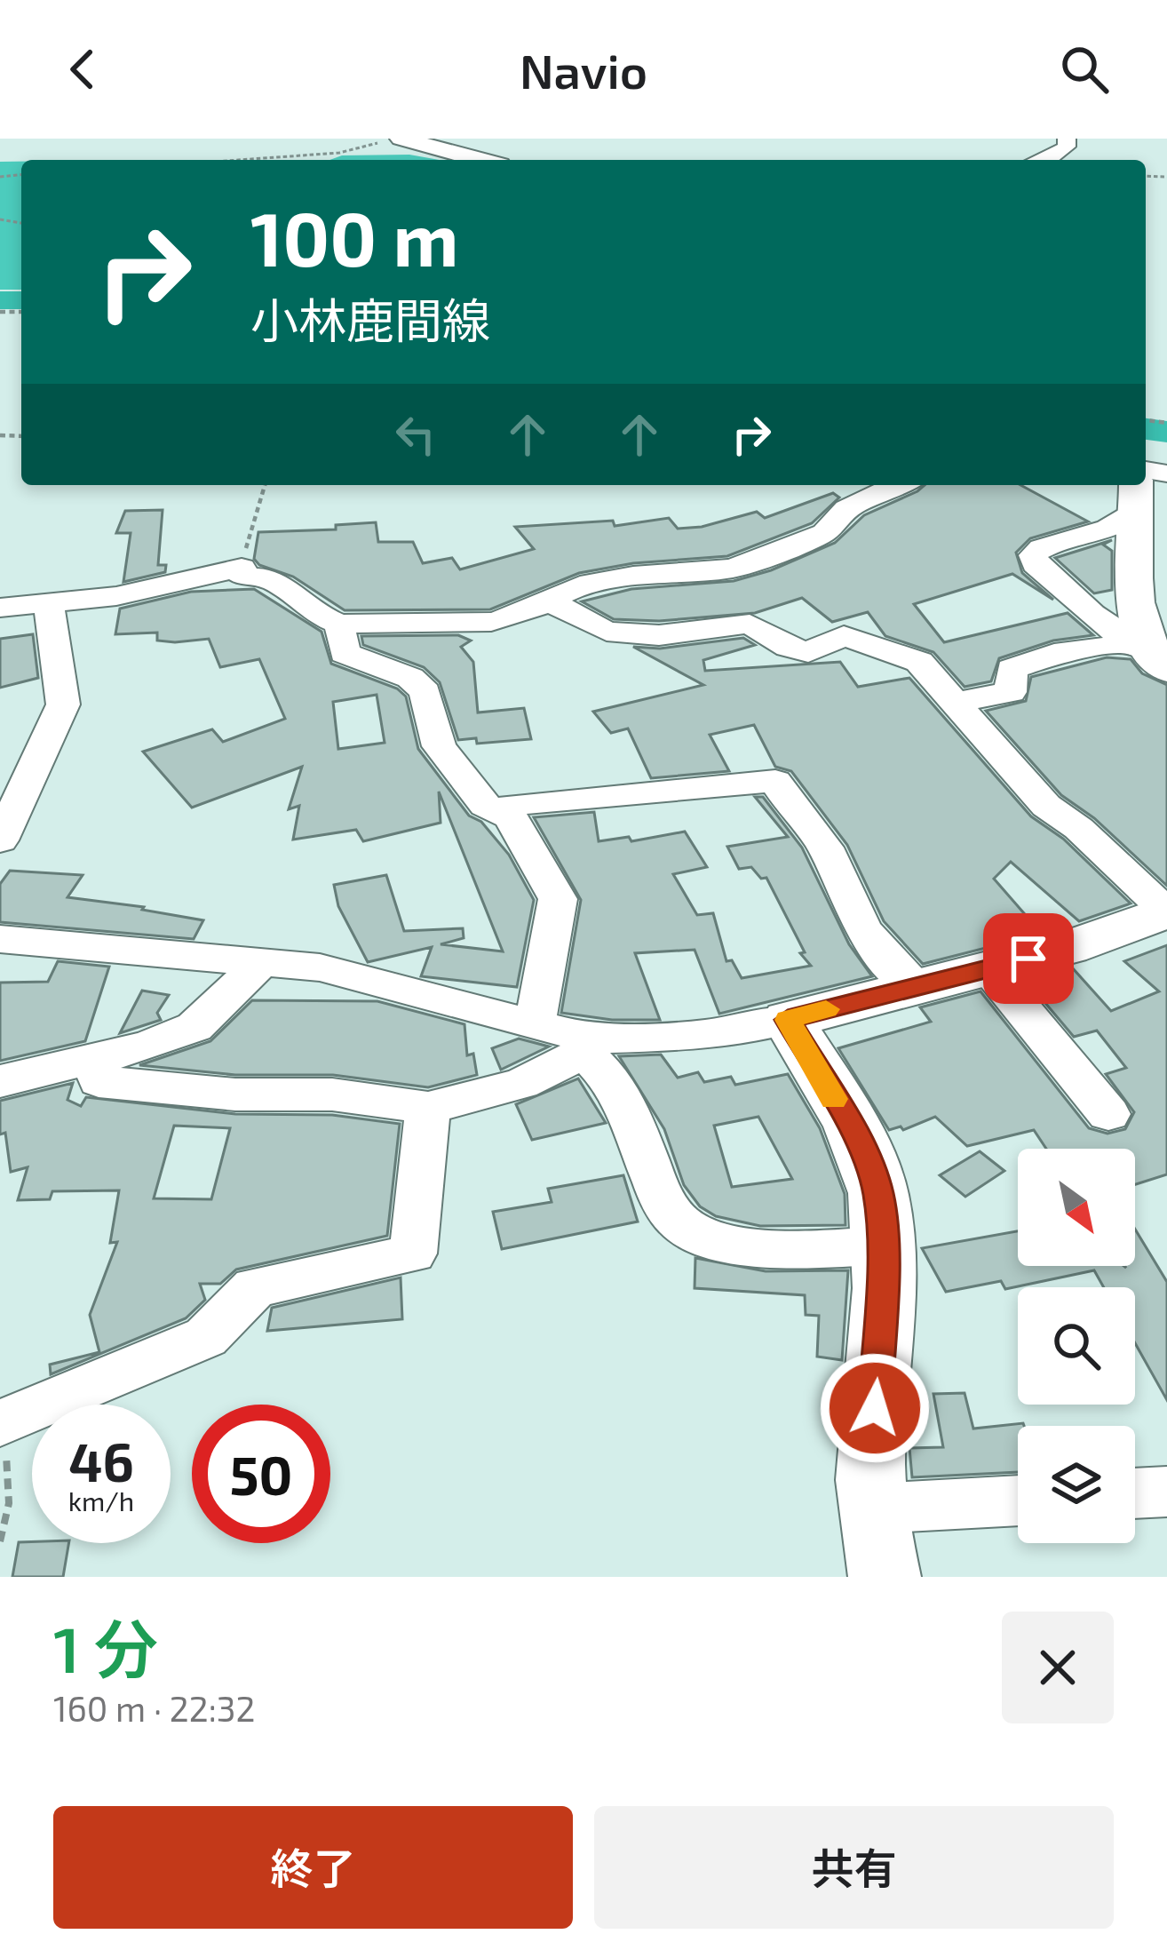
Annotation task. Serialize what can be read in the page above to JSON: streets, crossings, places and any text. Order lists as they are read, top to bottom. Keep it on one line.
{"north":"bottom right","page":{"header":"Navio","turn":["100 m","小林鹿間線"],"speed":"46 km/h","limit":"50","heading":["1 分","160 m · 22:32"],"buttons":["終了","共有"]}}
